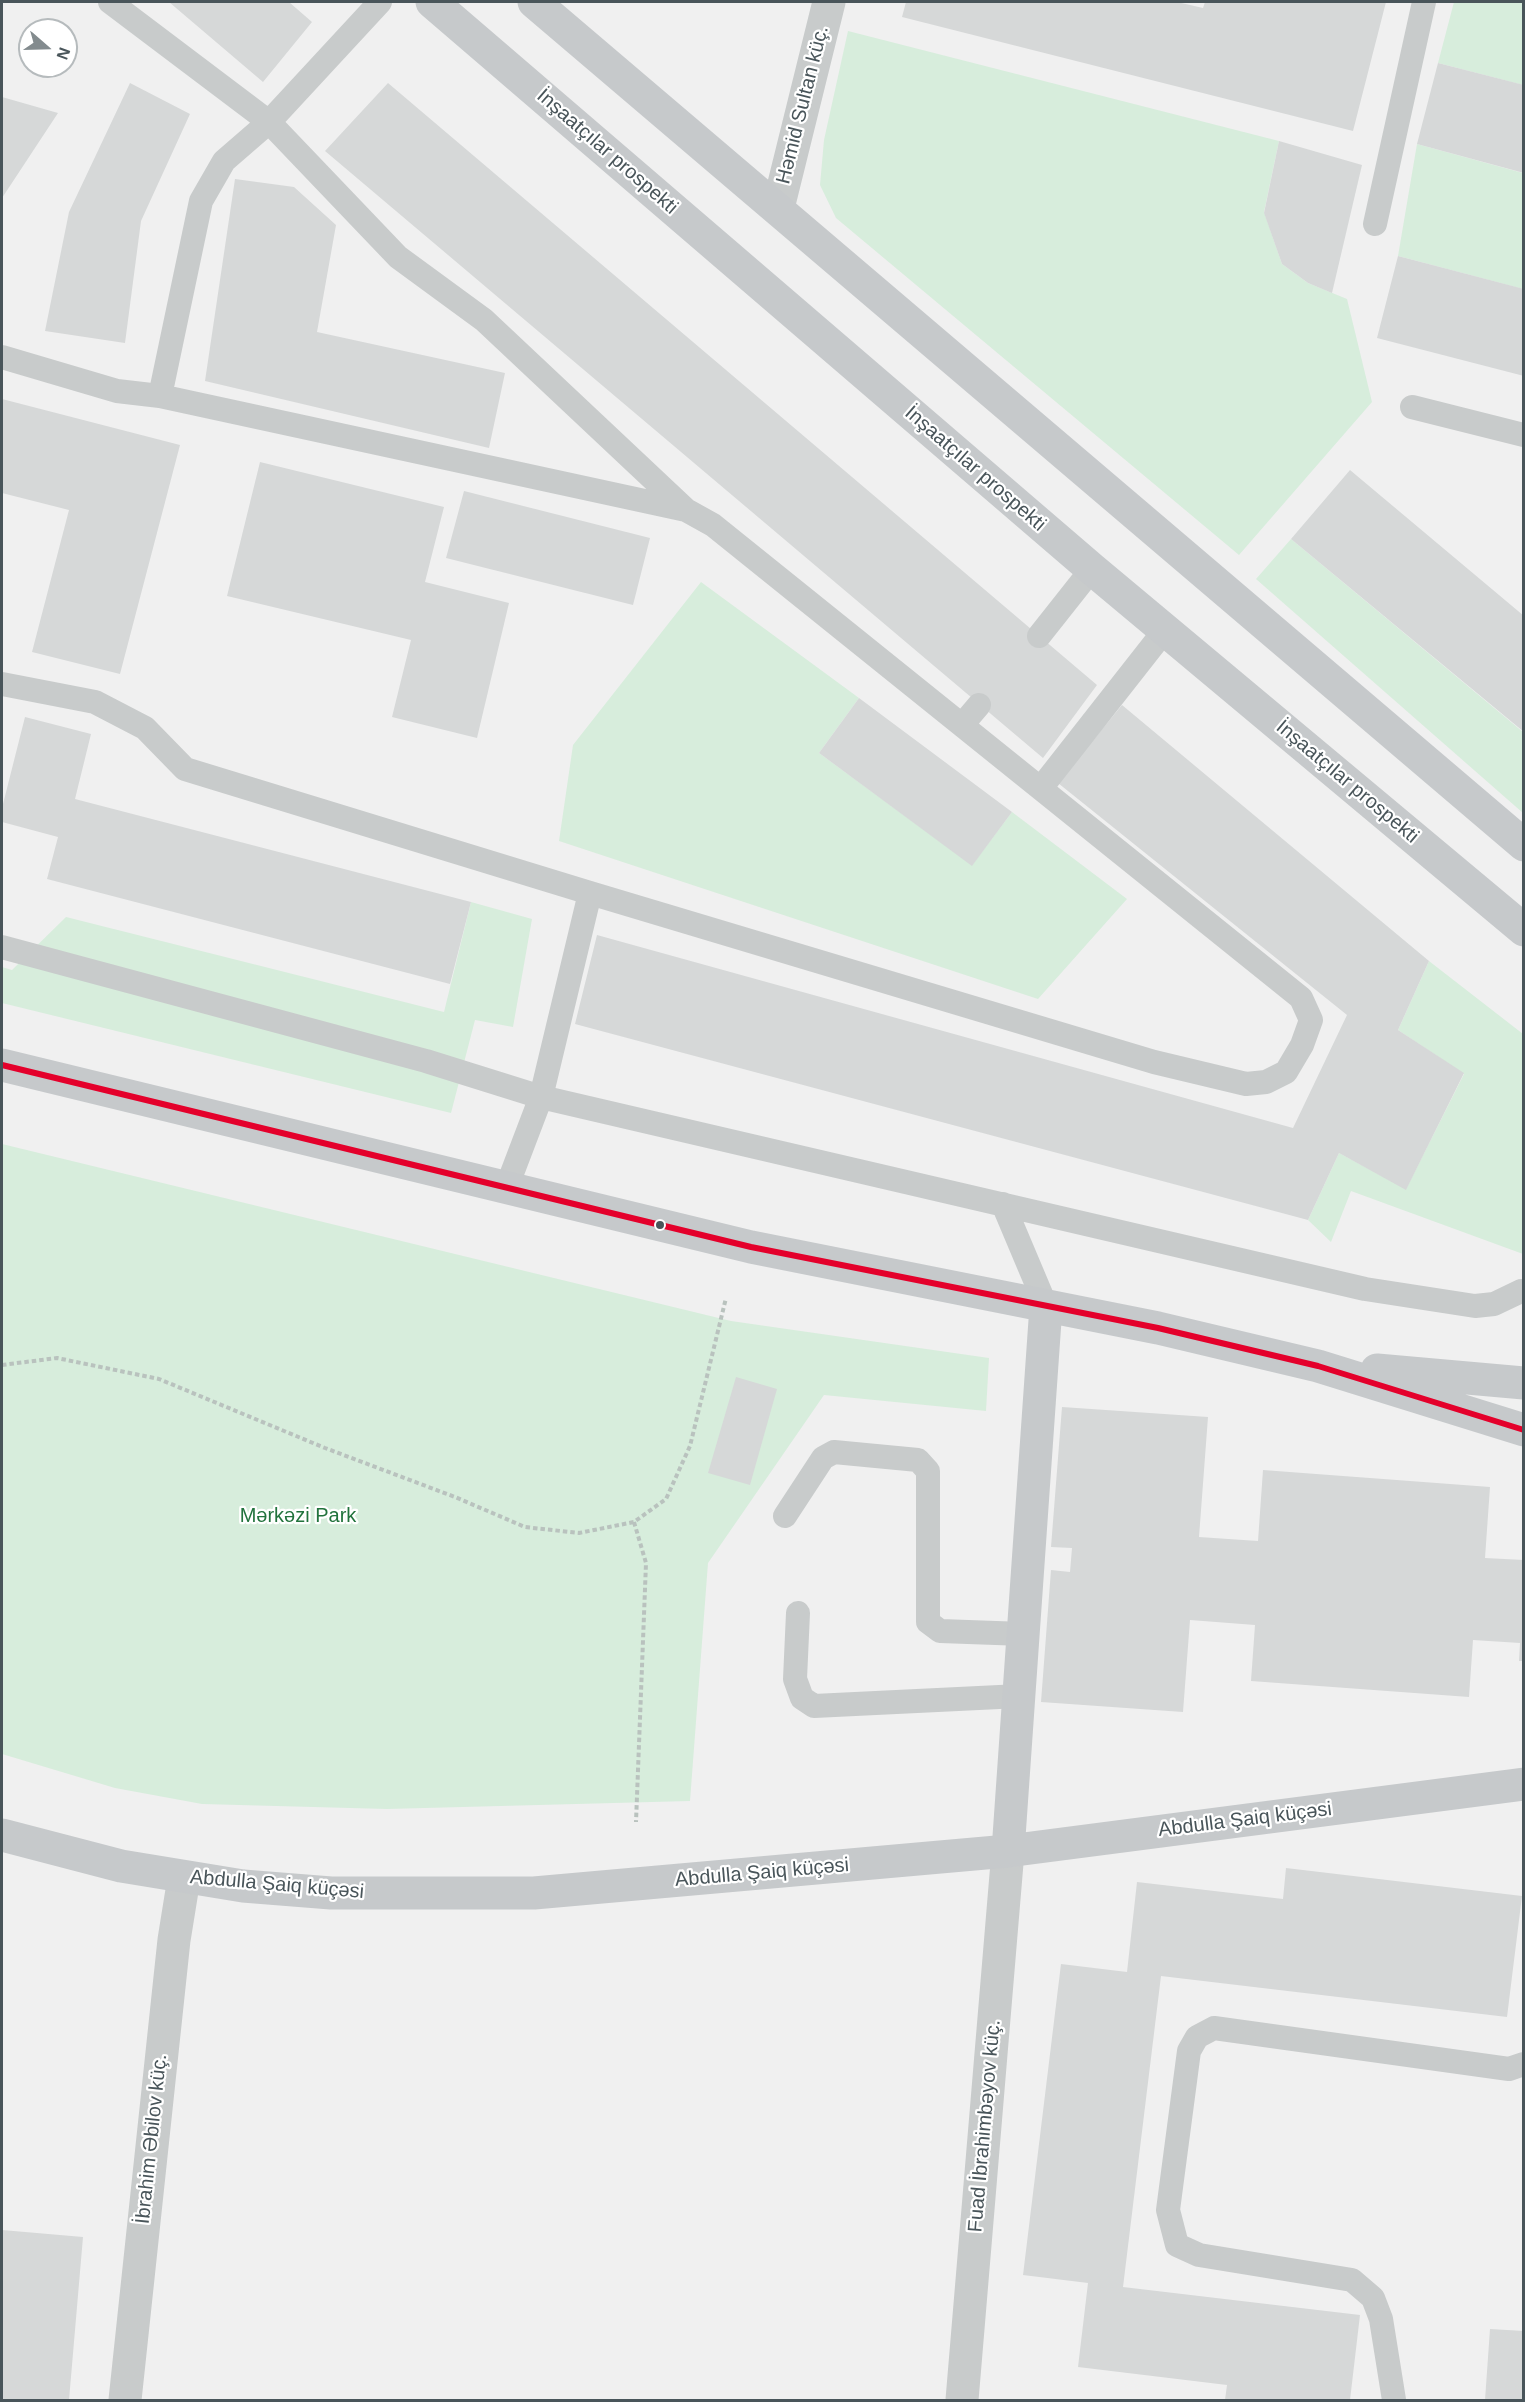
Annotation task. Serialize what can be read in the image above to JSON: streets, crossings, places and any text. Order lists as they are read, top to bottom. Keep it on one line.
{"streets":{"main road":["İnşaatçılar prospekti","Abdulla Şaiq küçəsi"],"street":["Həmid Sultan küç.","Fuad İbrahimbəyov küç.","İbrahim Əbilov küç."]},"crossings":[["Abdulla Şaiq küçəsi","Fuad İbrahimbəyov küç."],["Abdulla Şaiq küçəsi","İbrahim Əbilov küç."]],"parks":["Mərkəzi Park"],"north":"right"}
